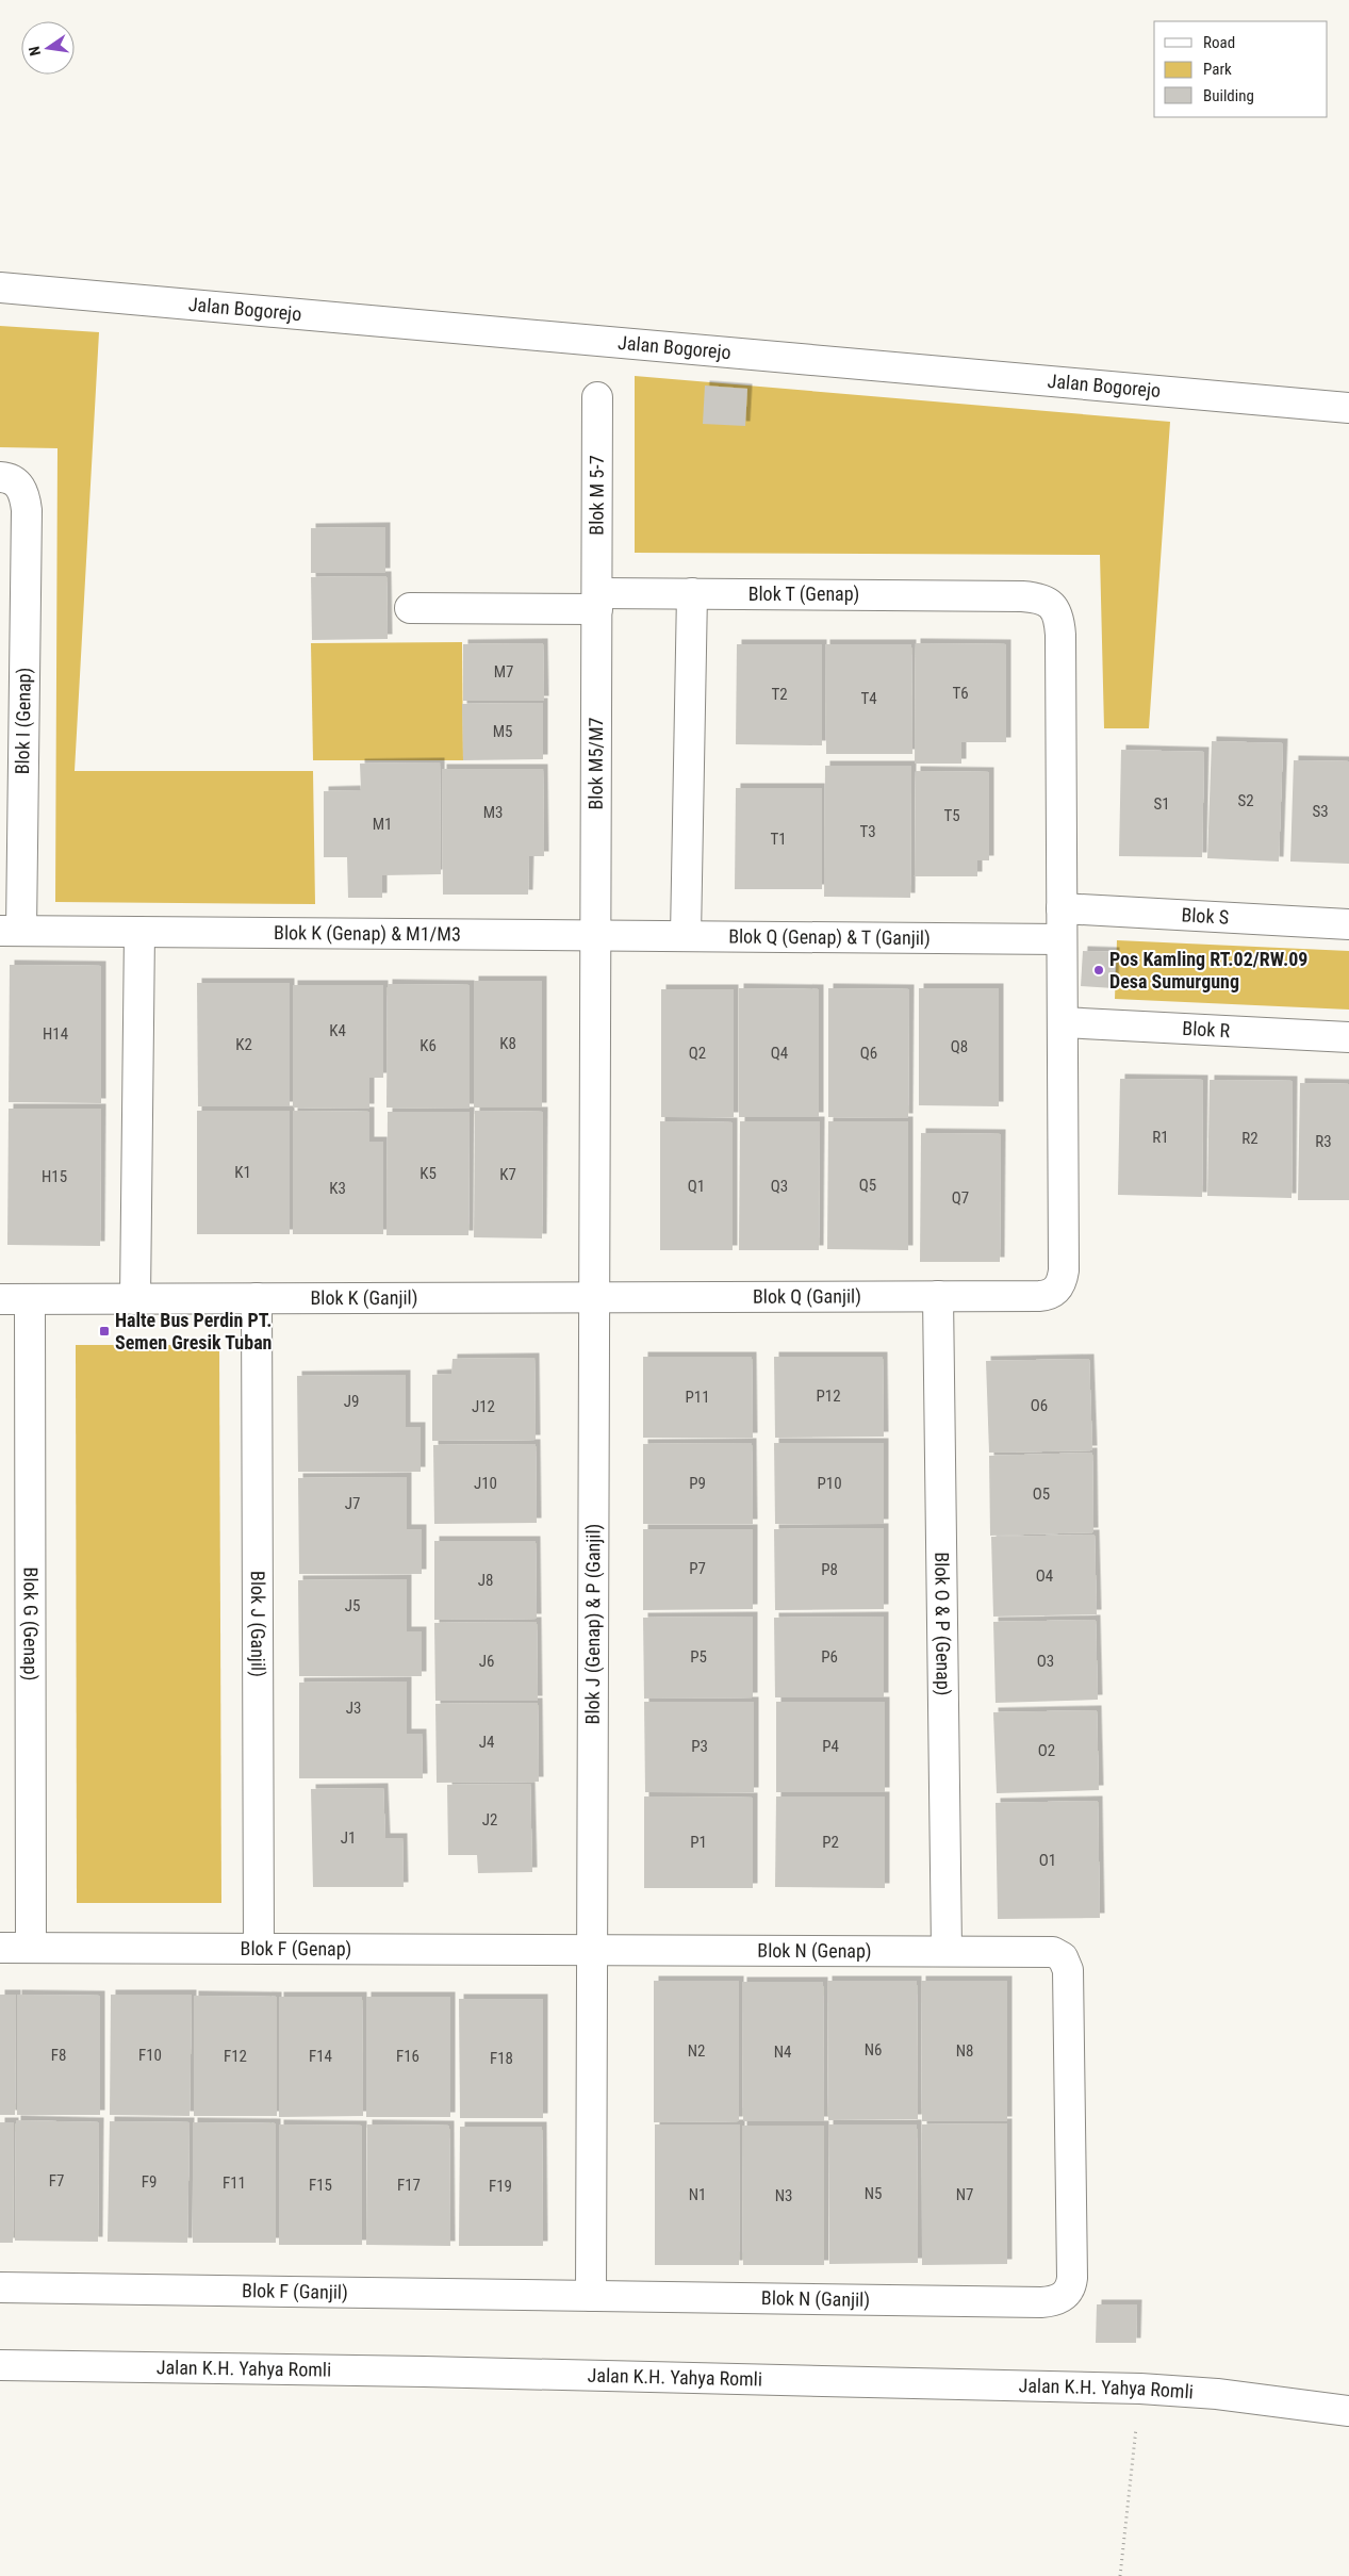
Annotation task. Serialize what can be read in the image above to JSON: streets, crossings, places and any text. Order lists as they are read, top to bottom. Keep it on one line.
{"streets":{"street":["Jalan Bogorejo","Blok M 5-7","Blok T (Genap)","Blok I (Genap)","Blok M5/M7","Blok S","Blok K (Genap) & M1/M3","Blok Q (Genap) & T (Ganjil)","Blok R","Blok Q (Ganjil)","Blok K (Ganjil)","Blok J (Genap) & P (Ganjil)","Blok O & P (Genap)","Blok G (Genap)","Blok J (Ganjil)","Blok F (Genap)","Blok N (Genap)","Blok F (Ganjil)","Blok N (Ganjil)","Jalan K.H. Yahya Romli"]},"crossings":[["Blok M 5-7","Blok T (Genap)"],["Blok M 5-7","Blok M5/M7"],["Blok T (Genap)","Blok M5/M7"],["Blok T (Genap)","Blok S"],["Blok T (Genap)","Blok Q (Genap) & T (Ganjil)"],["Blok T (Genap)","Blok Q (Ganjil)"],["Blok I (Genap)","Blok K (Genap) & M1/M3"],["Blok M5/M7","Blok K (Genap) & M1/M3"],["Blok M5/M7","Blok Q (Genap) & T (Ganjil)"],["Blok M5/M7","Blok Q (Ganjil)"],["Blok M5/M7","Blok K (Ganjil)"],["Blok M5/M7","Blok J (Genap) & P (Ganjil)"],["Blok K (Genap) & M1/M3","Blok Q (Genap) & T (Ganjil)"],["Blok Q (Genap) & T (Ganjil)","Blok Q (Ganjil)"],["Blok R","Blok Q (Ganjil)"],["Blok Q (Ganjil)","Blok K (Ganjil)"],["Blok Q (Ganjil)","Blok J (Genap) & P (Ganjil)"],["Blok Q (Ganjil)","Blok O & P (Genap)"],["Blok K (Ganjil)","Blok J (Genap) & P (Ganjil)"],["Blok K (Ganjil)","Blok G (Genap)"],["Blok K (Ganjil)","Blok J (Ganjil)"],["Blok J (Genap) & P (Ganjil)","Blok F (Genap)"],["Blok J (Genap) & P (Ganjil)","Blok N (Genap)"],["Blok J (Genap) & P (Ganjil)","Blok F (Ganjil)"],["Blok J (Genap) & P (Ganjil)","Blok N (Ganjil)"],["Blok O & P (Genap)","Blok N (Genap)"],["Blok G (Genap)","Blok F (Genap)"],["Blok J (Ganjil)","Blok F (Genap)"],["Blok F (Genap)","Blok N (Genap)"],["Blok N (Genap)","Blok N (Ganjil)"],["Blok F (Ganjil)","Blok N (Ganjil)"]],"places":{"other":["Pos Kamling RT.02/RW.09 Desa Sumurgung"],"transit":["Halte Bus Perdin PT. Semen Gresik Tuban"]},"house_numbers":["M7","T6","T2","T4","M5","S2","S1","S3","M3","T5","M1","T3","T1","K4","H14","K8","K2","K6","Q8","Q2","Q4","Q6","R1","R2","R3","K1","K5","K7","H15","Q5","Q1","Q3","K3","Q7","P12","P11","J9","O6","J12","J10","P9","P10","O5","J7","P7","P8","O4","J8","J5","P5","P6","J6","O3","J3","J4","P3","P4","O2","J2","J1","P1","P2","O1","N6","N2","N8","N4","F8","F10","F12","F14","F16","F18","F7","F9","F11","F15","F17","F19","N5","N1","N7","N3"],"legend":["Road","Park","Building"],"north":"left"}
